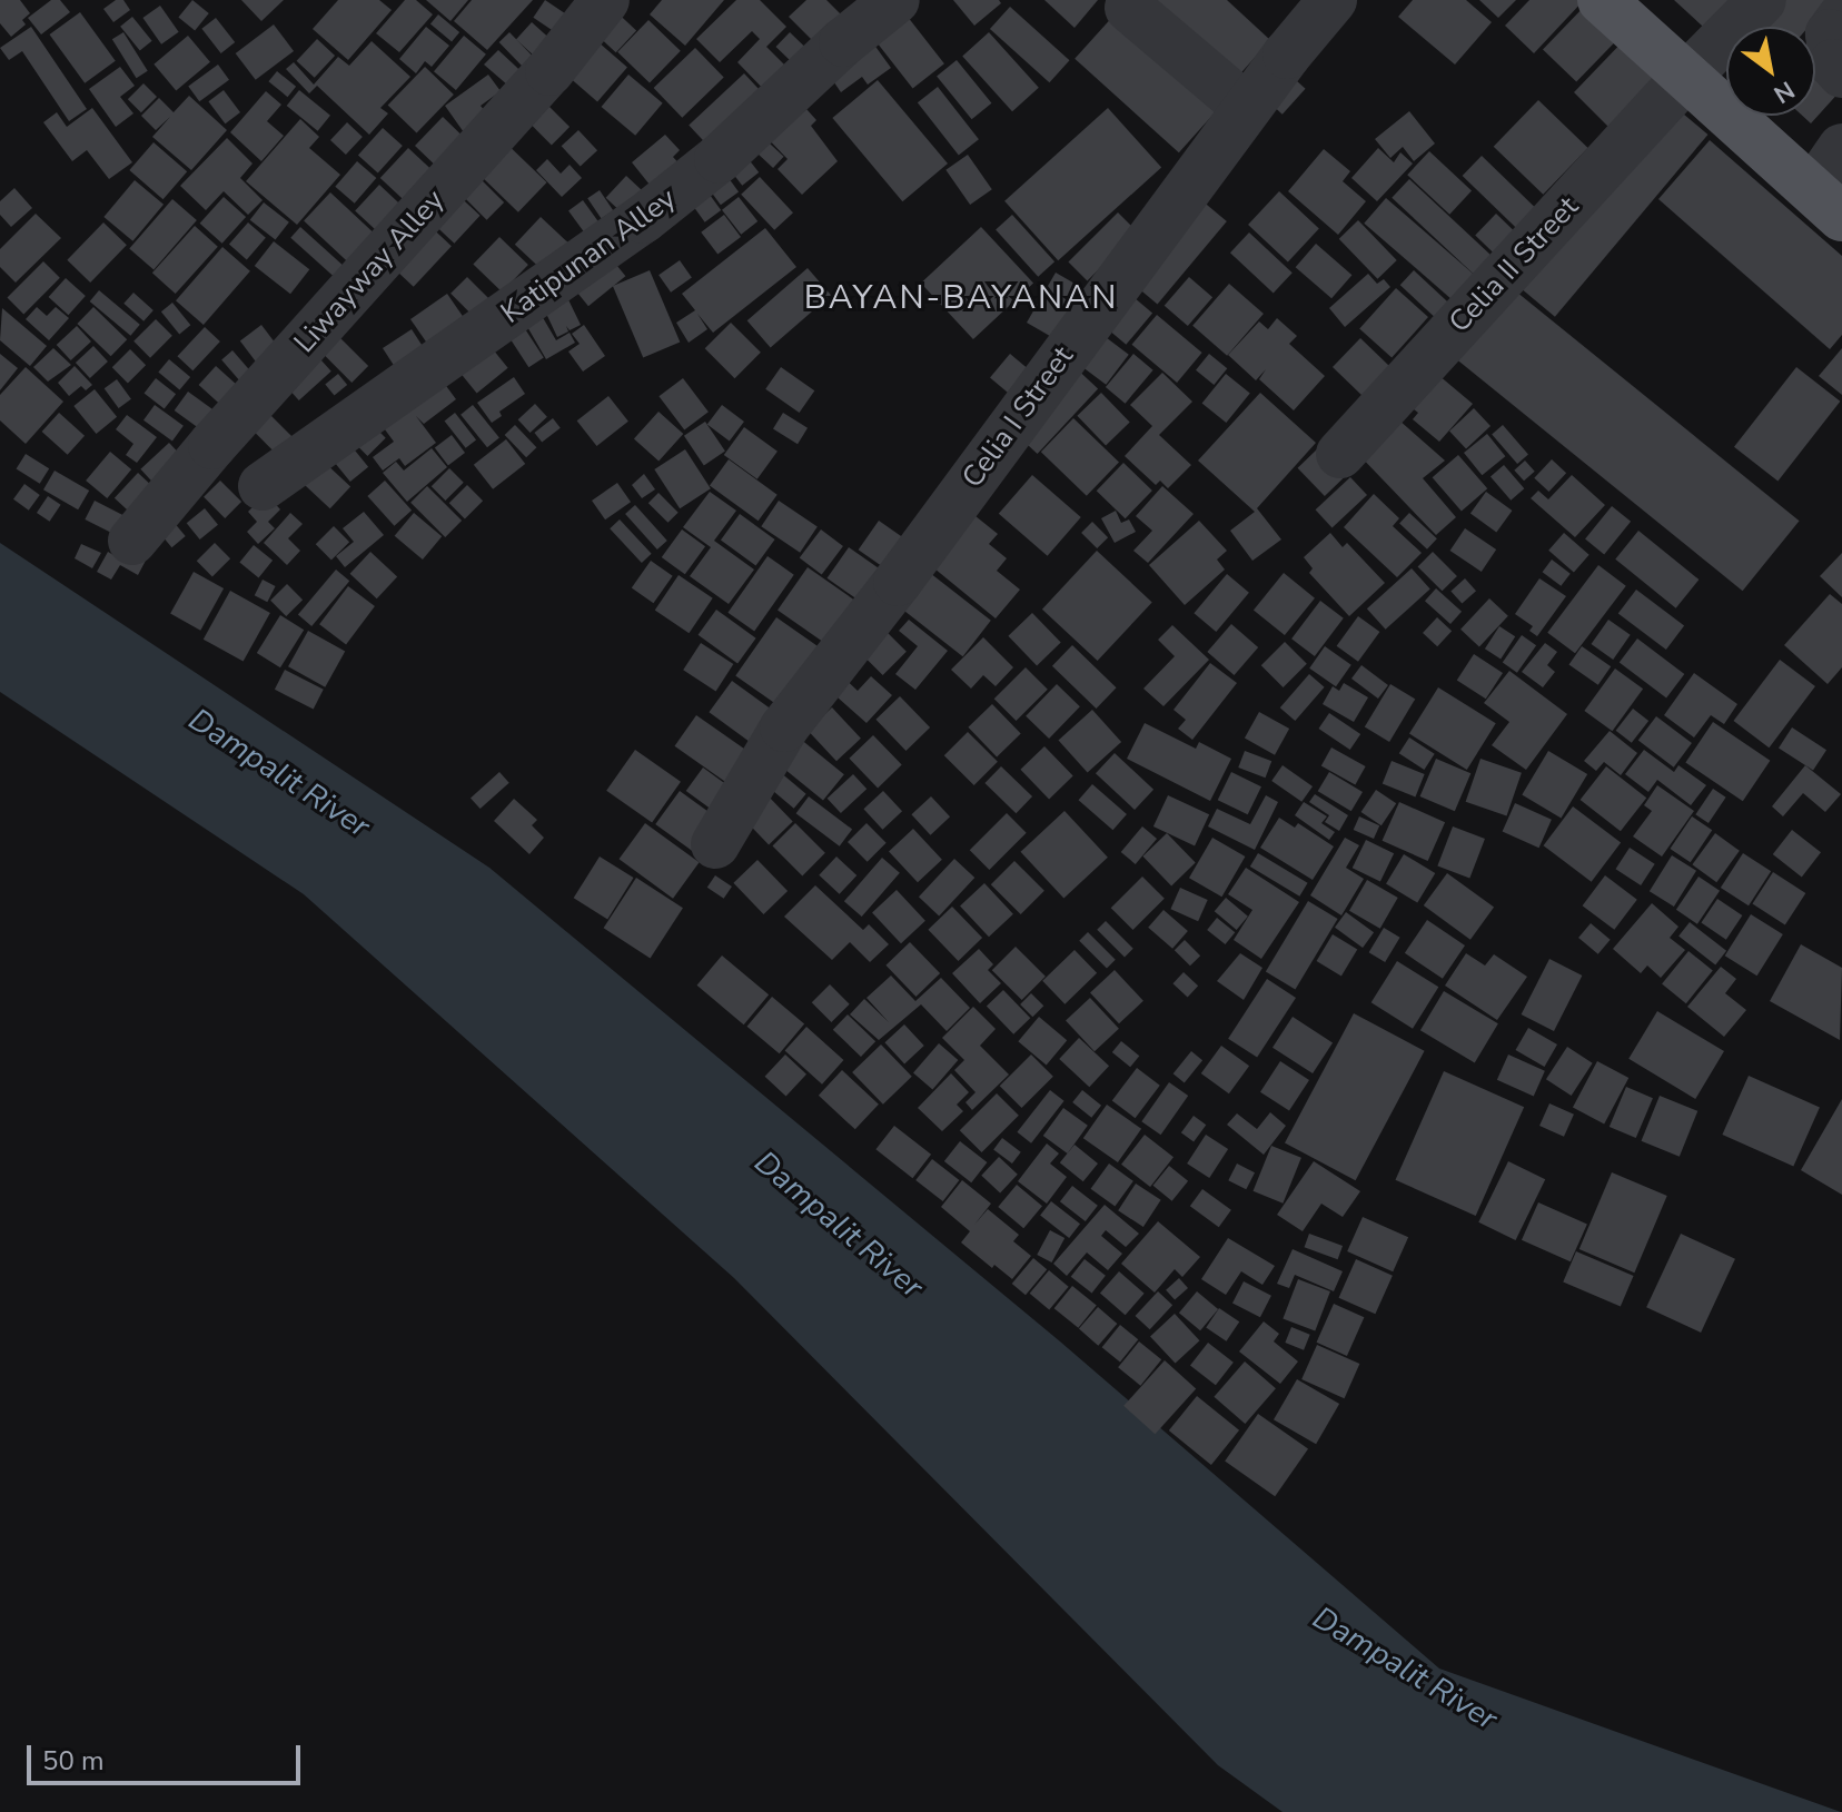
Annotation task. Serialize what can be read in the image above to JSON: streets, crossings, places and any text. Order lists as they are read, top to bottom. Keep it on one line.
{"streets":{"street":["Katipunan Alley","Celia II Street","Liwayway Alley","Celia I Street"]},"districts":["BAYAN-BAYANAN"],"water":["Dampalit River"],"scale_bar":"50 m","north":"bottom right"}
